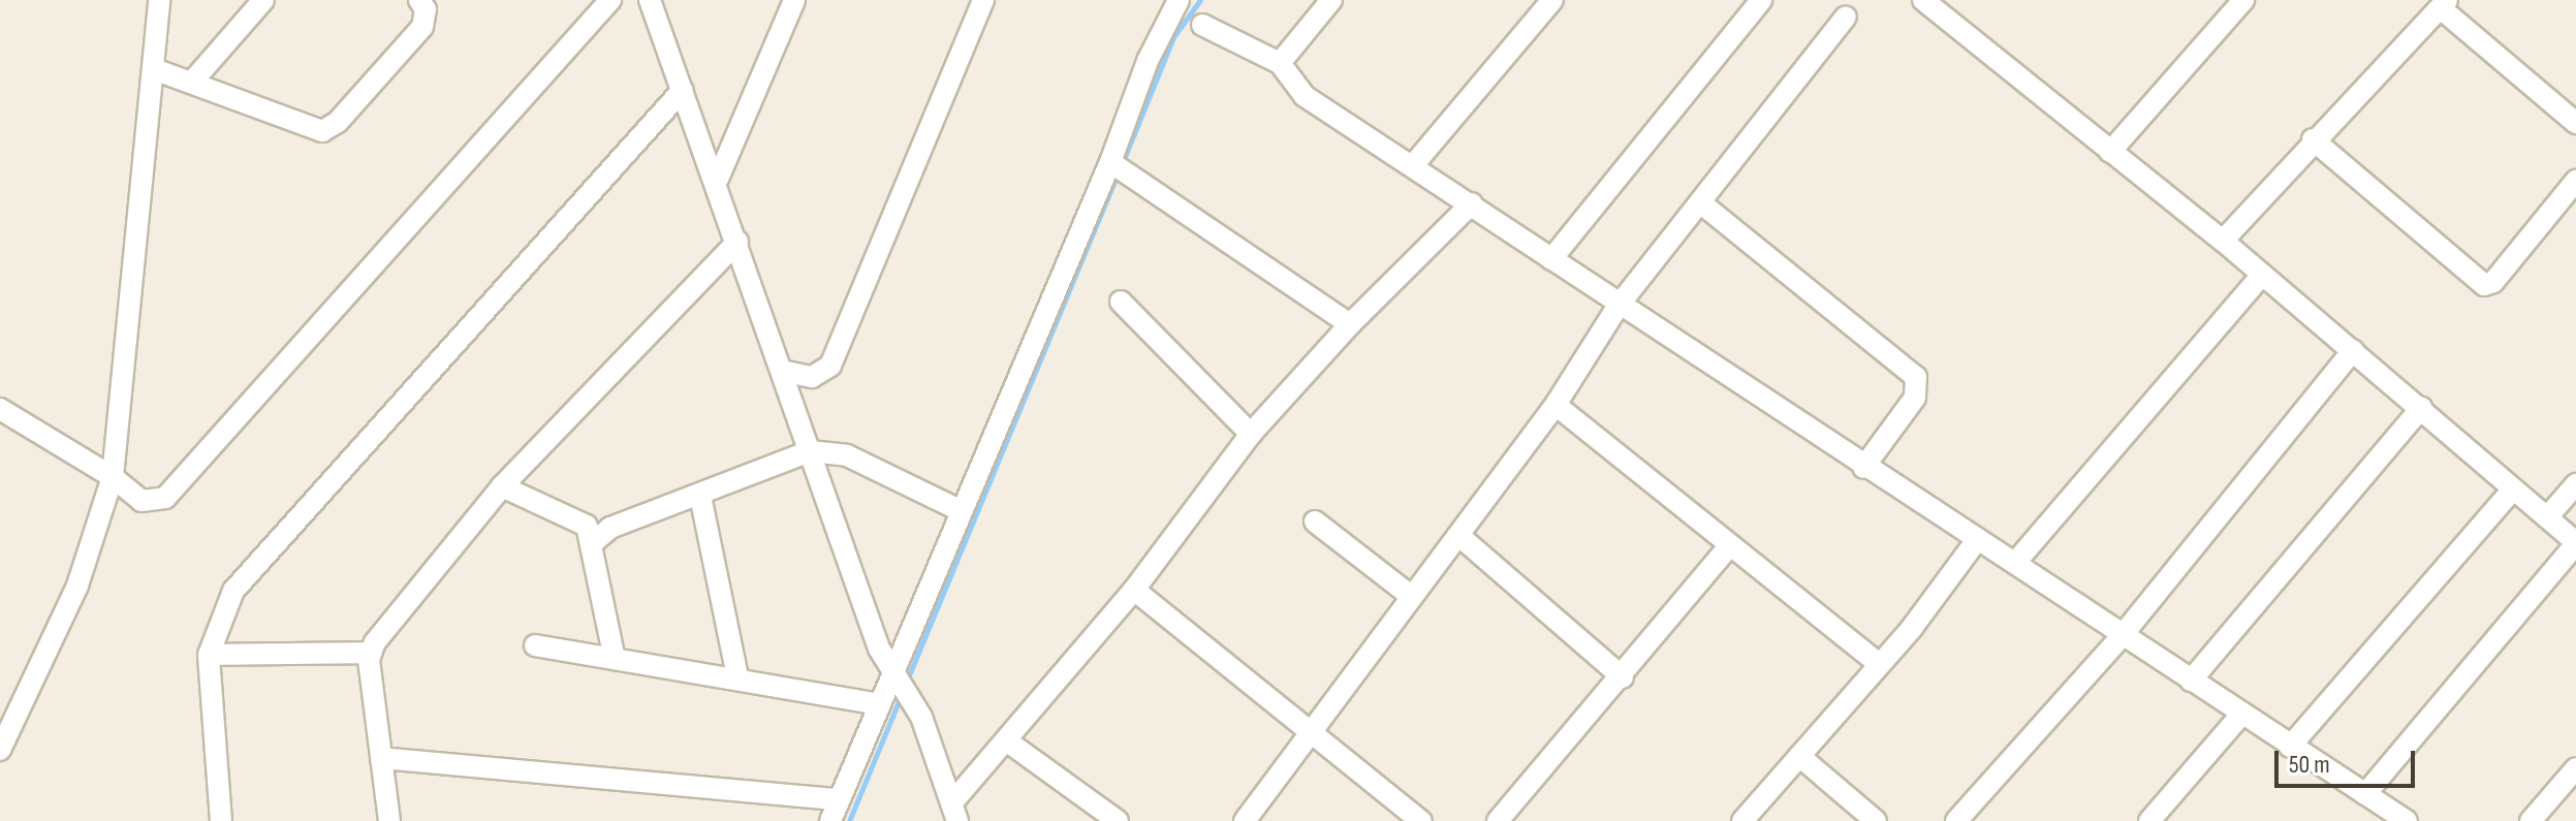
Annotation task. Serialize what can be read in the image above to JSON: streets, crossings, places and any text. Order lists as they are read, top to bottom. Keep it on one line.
{"scale_bar":"50 m"}
